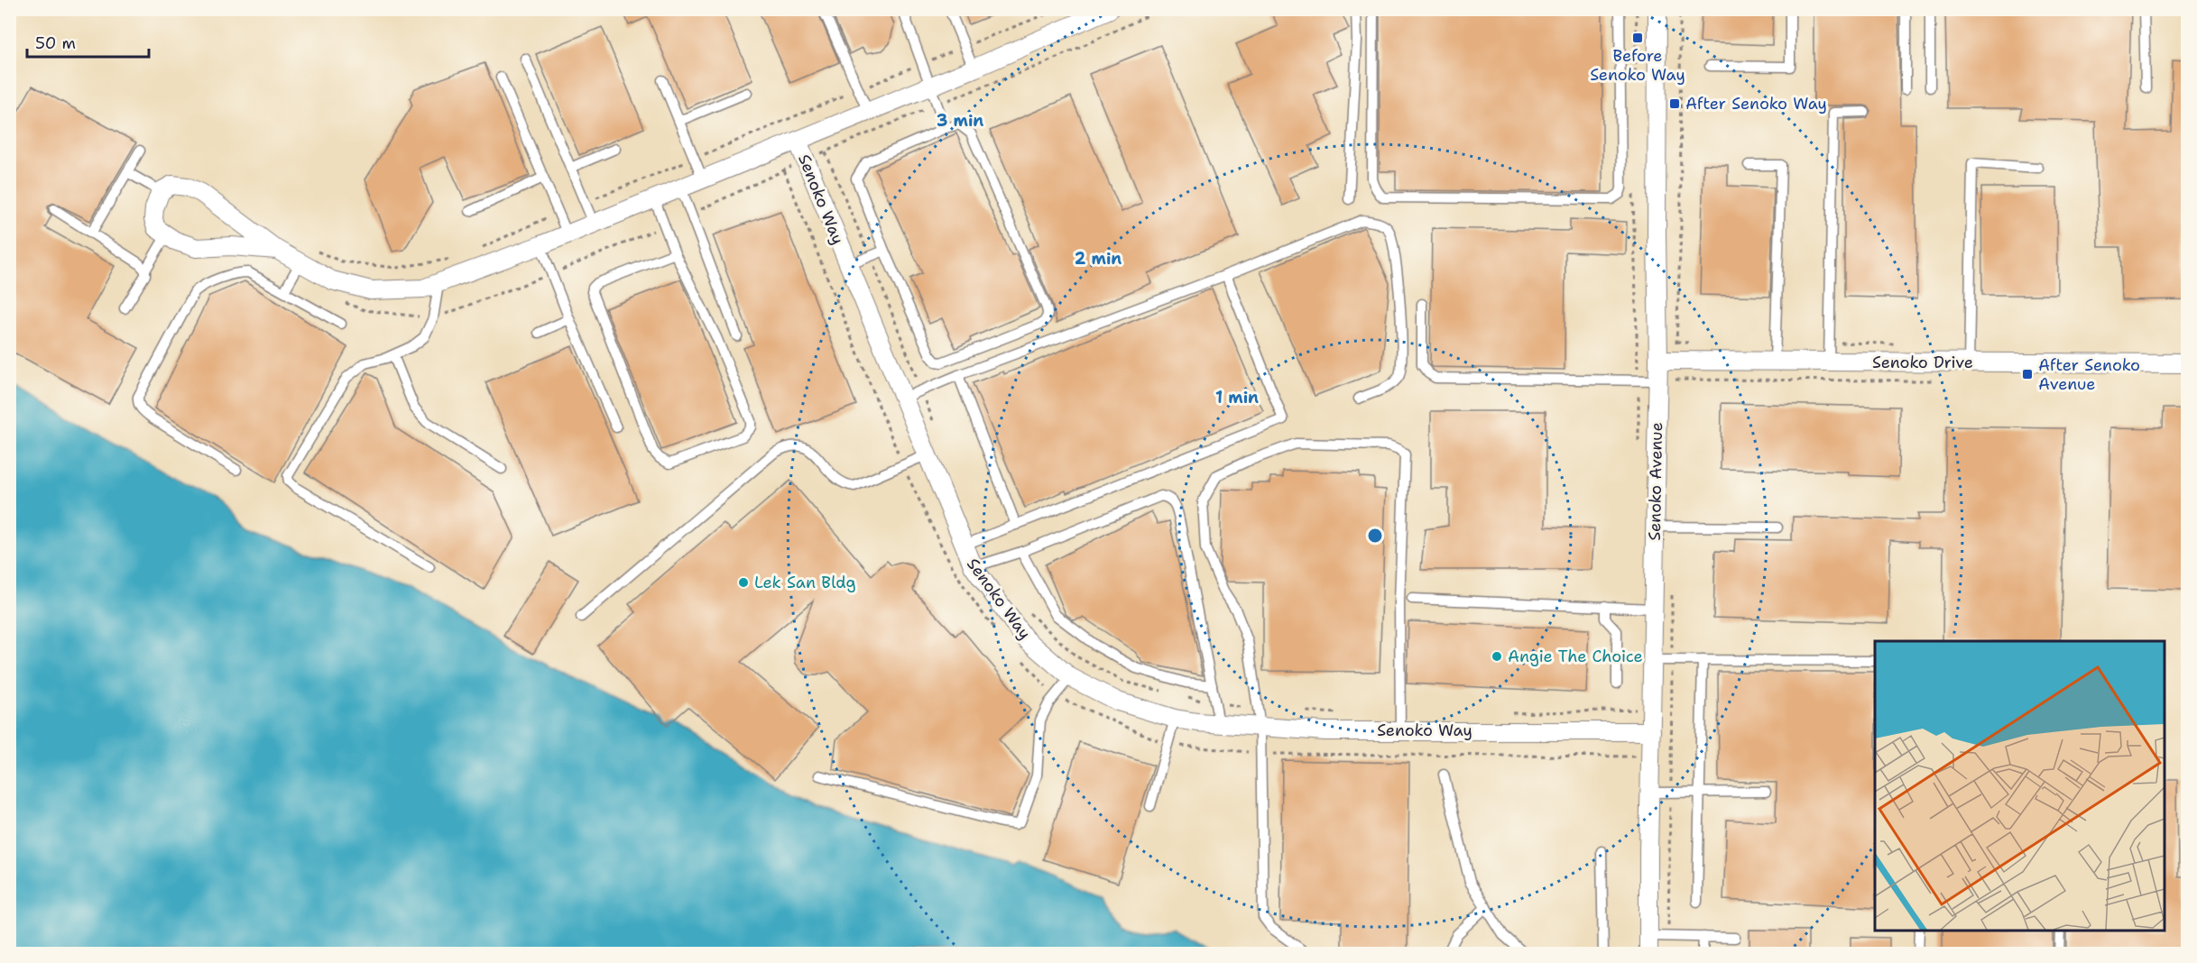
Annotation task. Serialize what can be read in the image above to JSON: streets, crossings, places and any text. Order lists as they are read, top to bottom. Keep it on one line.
{"streets":{"street":["Senoko Way","Senoko Drive","Senoko Avenue"]},"crossings":[["Senoko Way","Senoko Avenue"],["Senoko Drive","Senoko Avenue"]],"places":{"transit":["Before Senoko Way","After Senoko Way","After Senoko Avenue"],"other":["Lek San Bldg","Angie The Choice"]},"scale_bar":"50 m","rings":["3 min","2 min","1 min"]}
